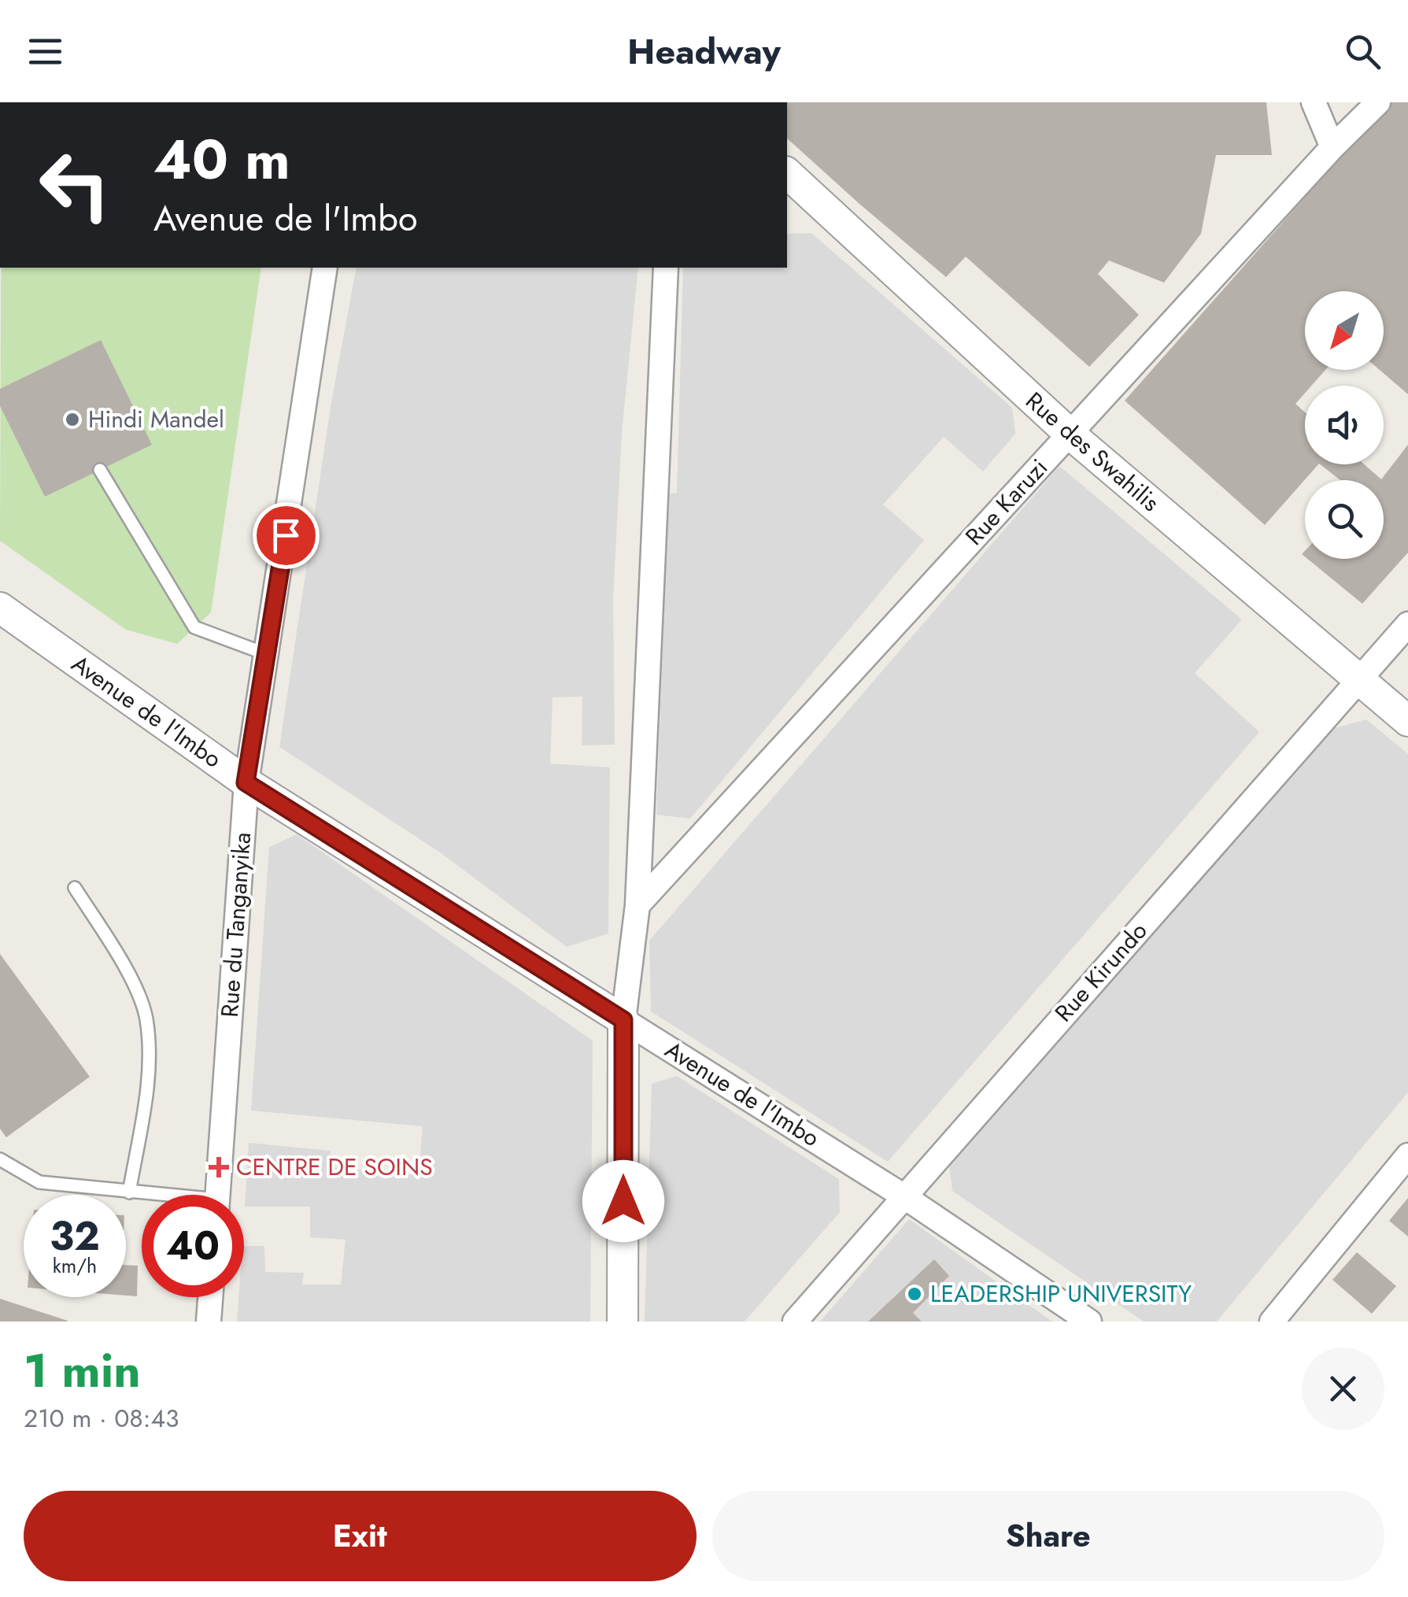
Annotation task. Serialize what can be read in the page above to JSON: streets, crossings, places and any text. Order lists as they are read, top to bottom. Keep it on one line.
{"streets":{"street":["Rue des Swahilis","Rue Karuzi","Avenue de l'Imbo","Rue du Tanganyika","Rue Kirundo"]},"crossings":[["Rue des Swahilis","Rue Karuzi"],["Rue des Swahilis","Rue Kirundo"],["Avenue de l'Imbo","Rue du Tanganyika"],["Avenue de l'Imbo","Rue Kirundo"]],"places":{"other":["Hindi Mandel","LEADERSHIP UNIVERSITY"],"health":["CENTRE DE SOINS"]},"north":"bottom left","page":{"header":"Headway","turn":["40 m","Avenue de l'Imbo"],"speed":"32 km/h","limit":"40","heading":["1 min","210 m · 08:43"],"buttons":["Exit","Share"]}}
